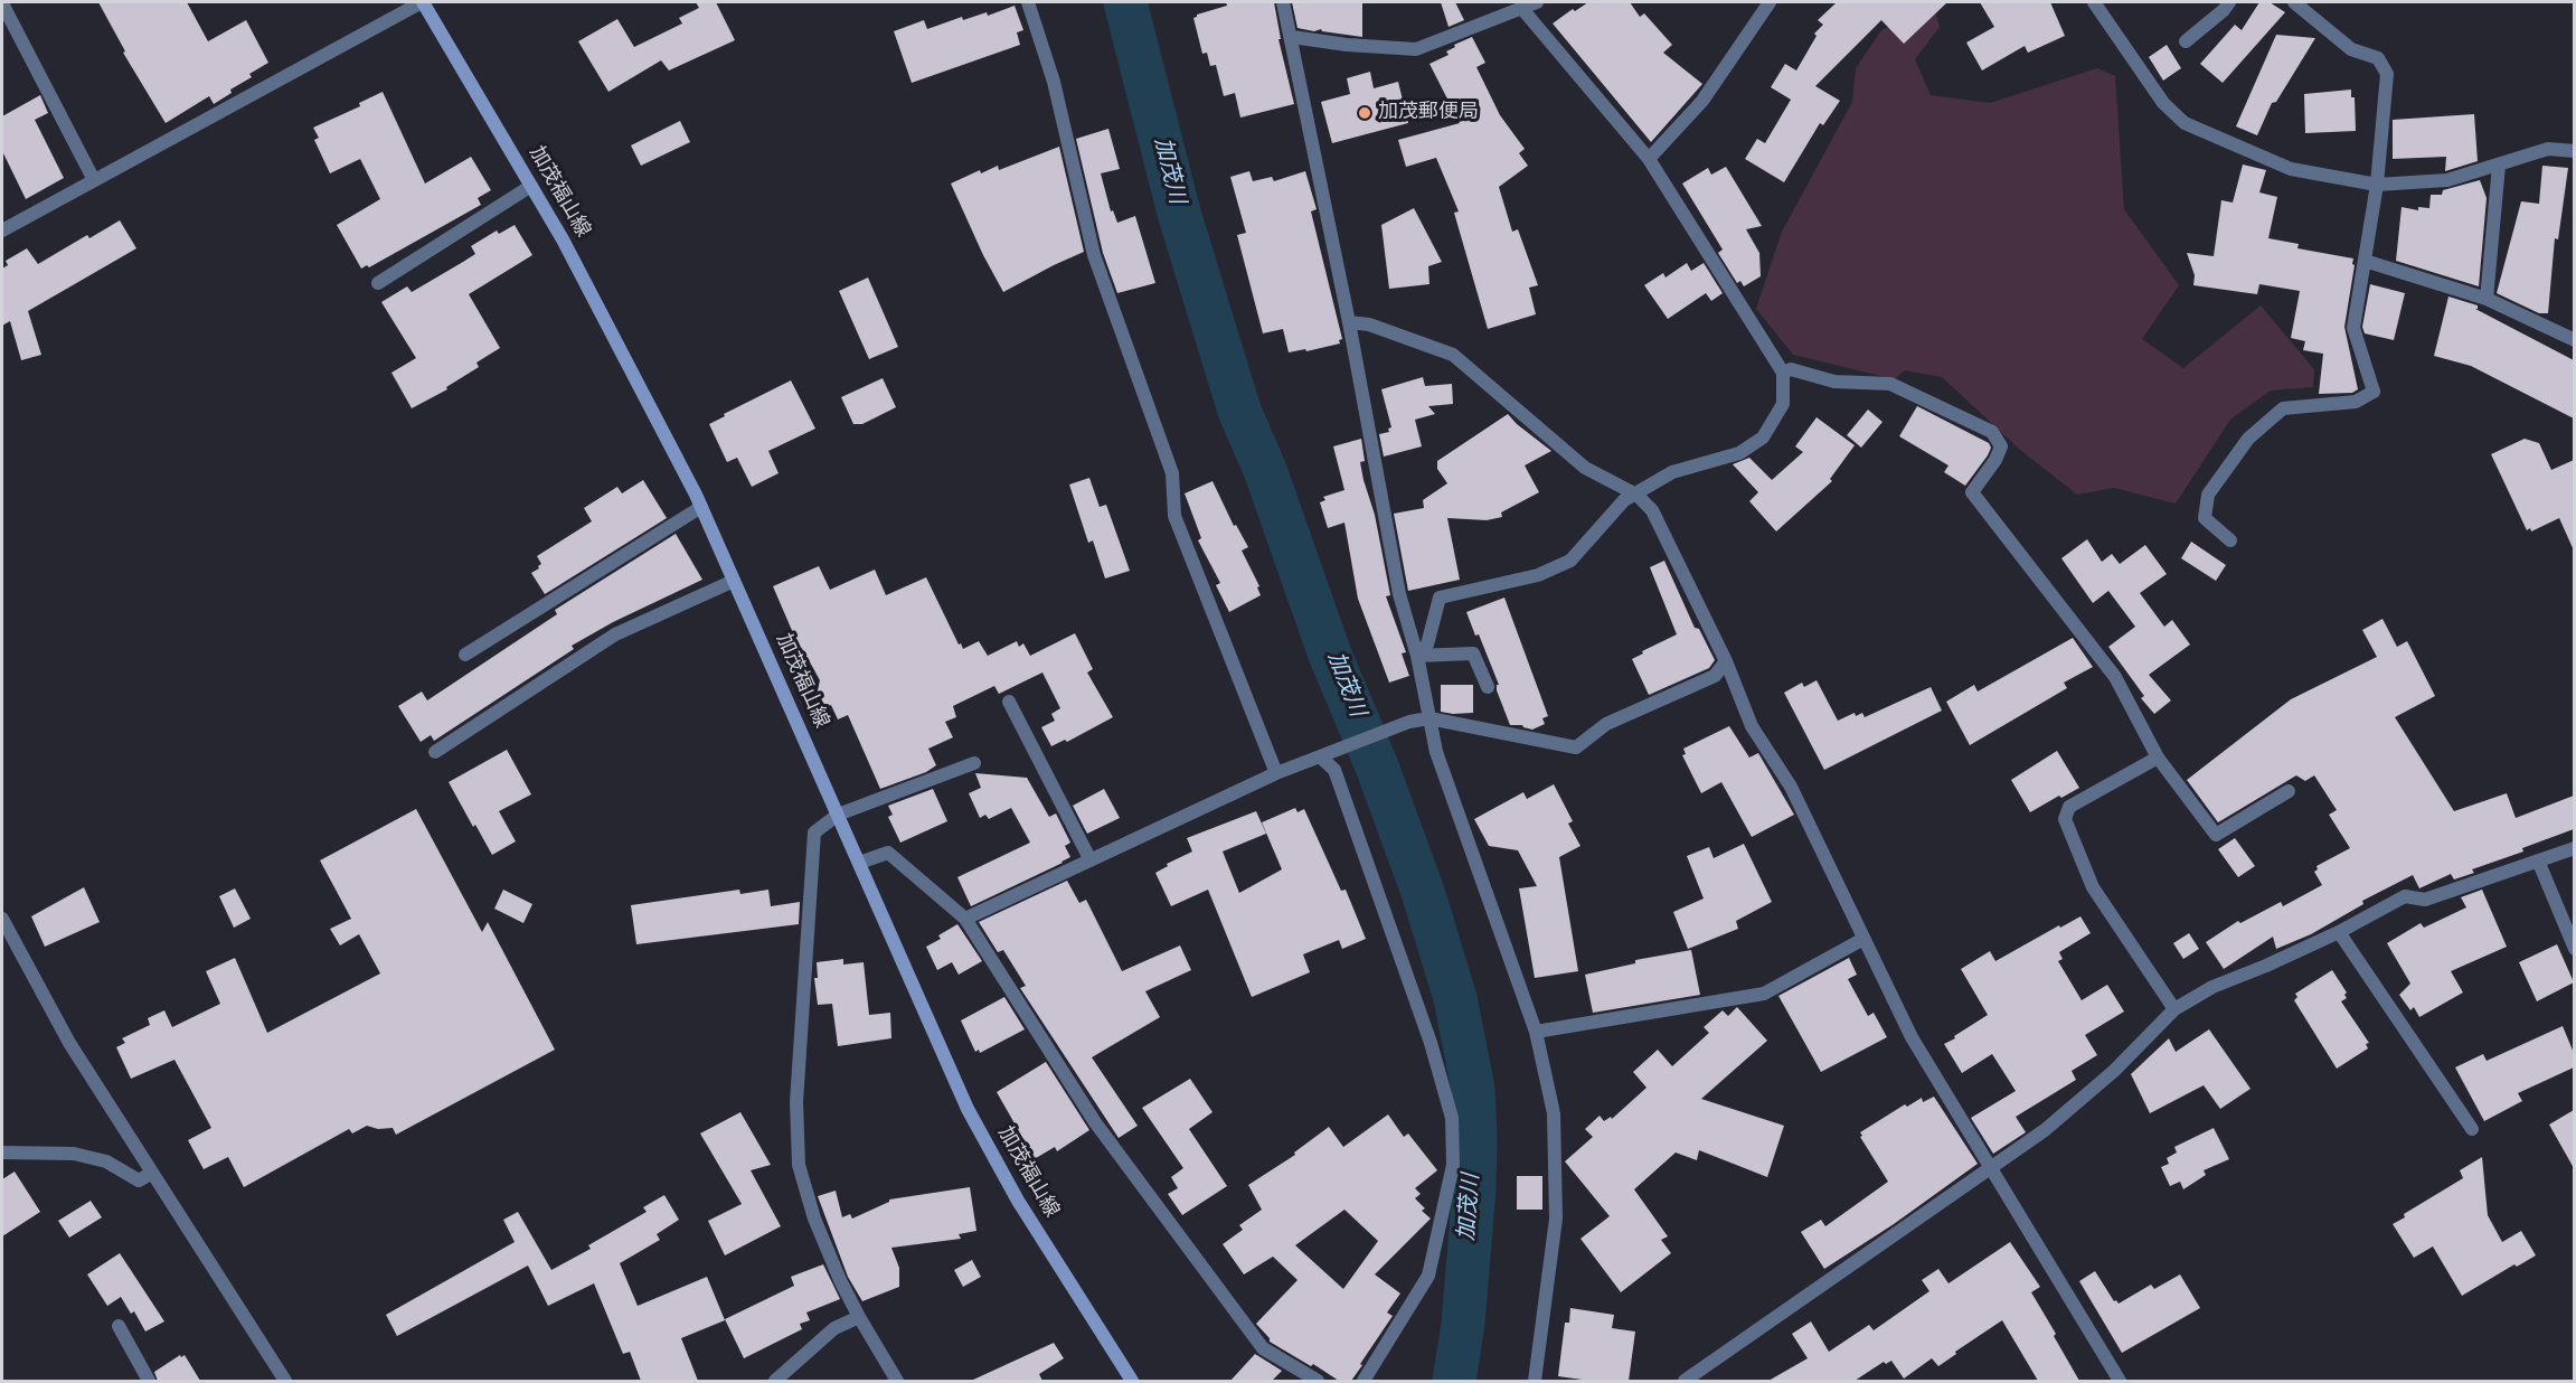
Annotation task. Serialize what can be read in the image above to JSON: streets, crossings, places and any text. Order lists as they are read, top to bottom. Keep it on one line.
{"streets":{"main road":["加茂福山線"]},"water":["加茂川"],"places":["加茂郵便局"]}
